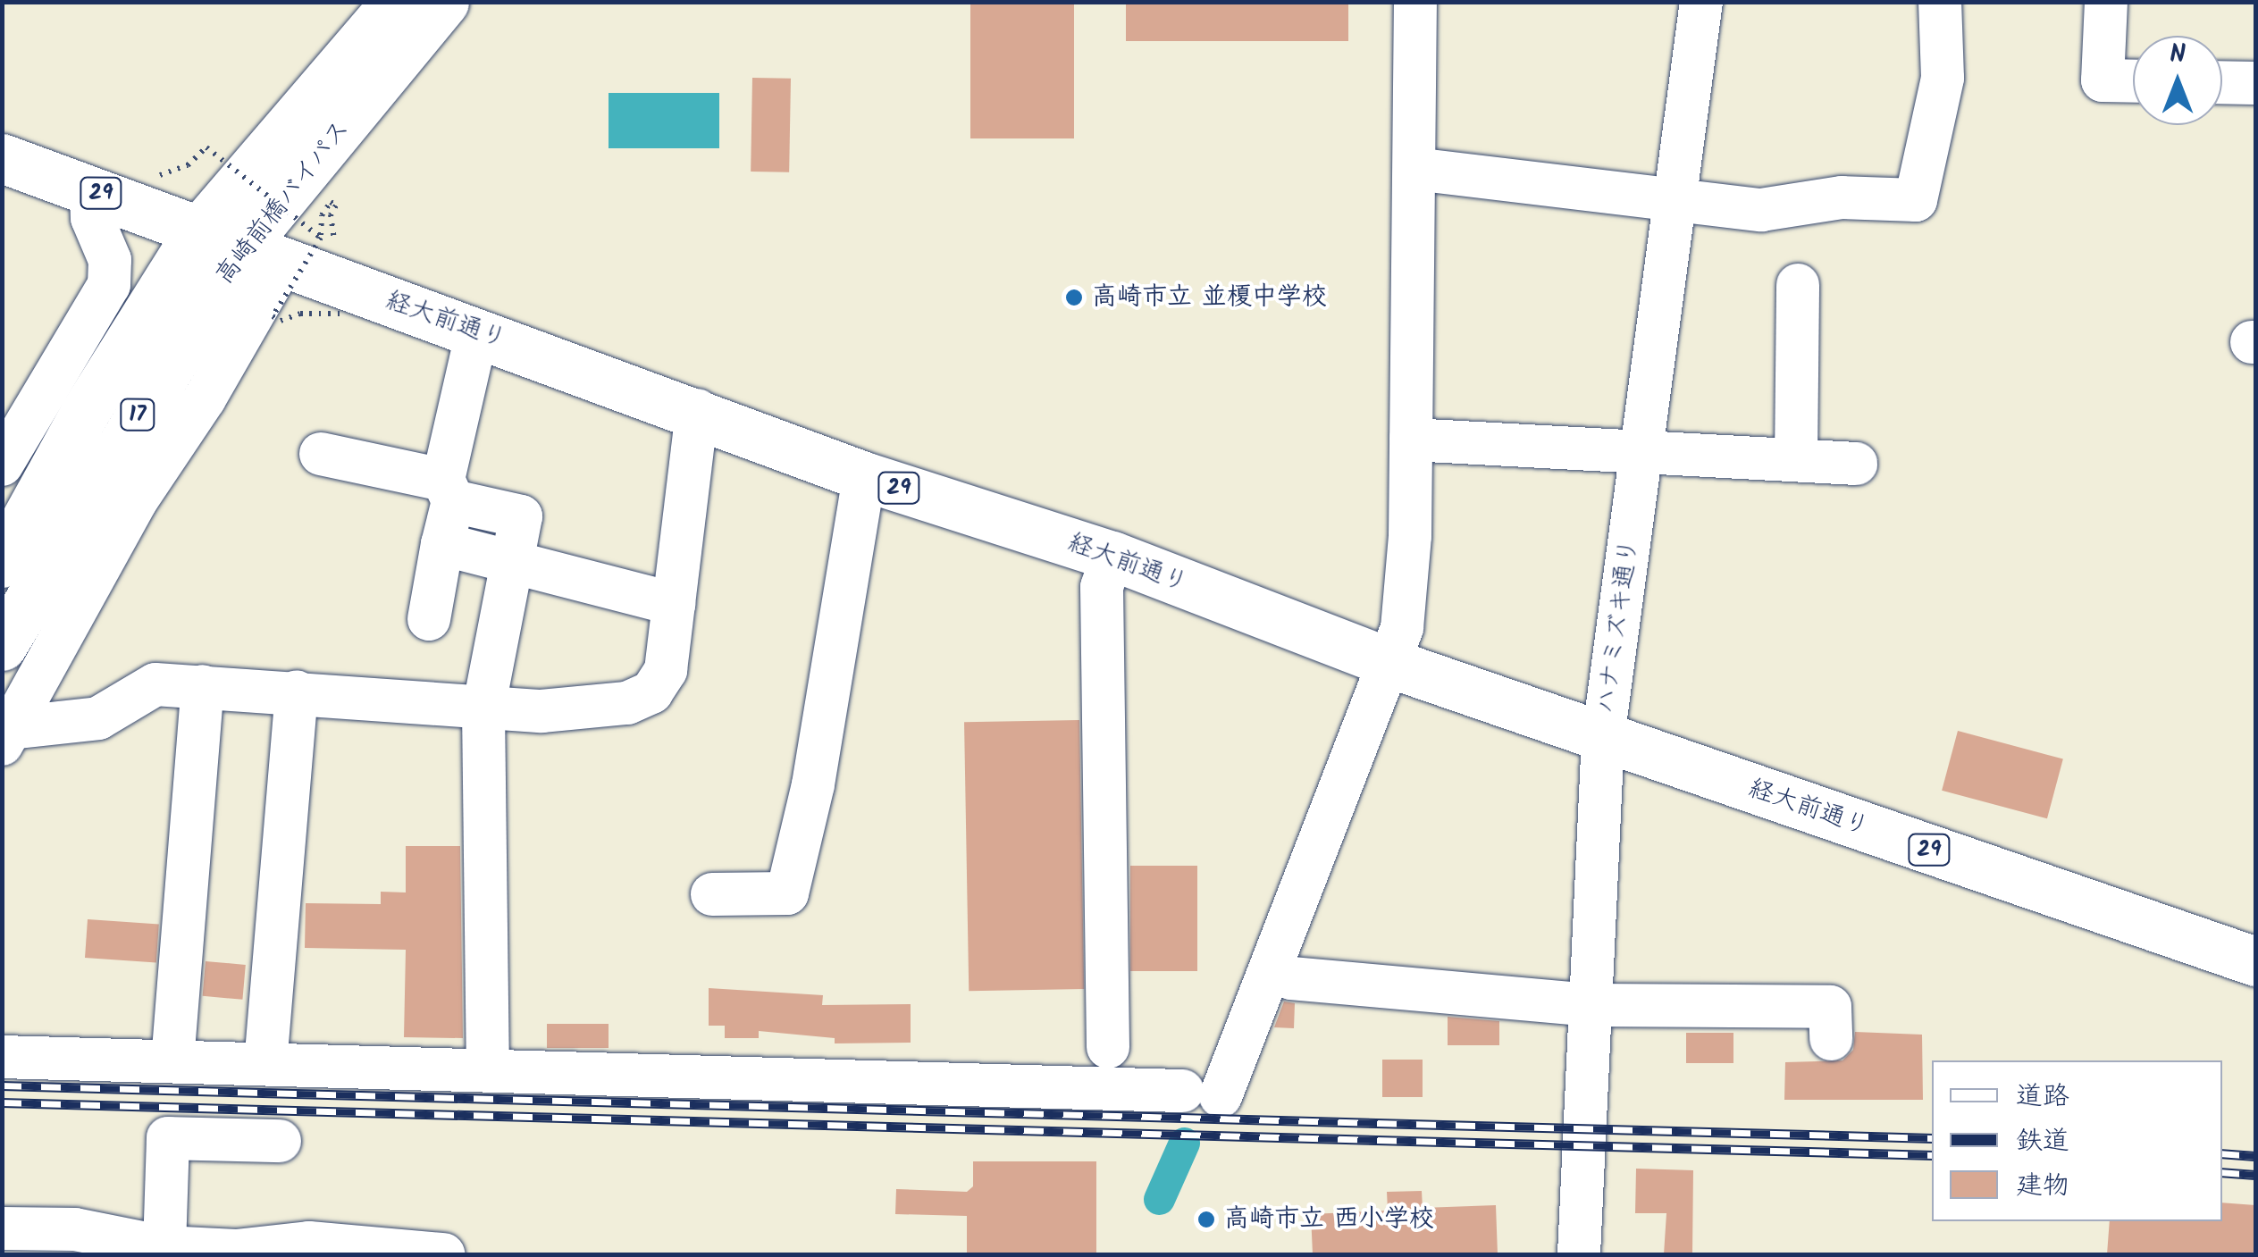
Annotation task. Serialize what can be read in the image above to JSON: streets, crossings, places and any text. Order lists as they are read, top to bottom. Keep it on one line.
{"streets":{"main road":["29","高崎前橋バイパス","経大前通り","17"],"street":["ハナミズキ通り"]},"crossings":[["高崎前橋バイパス","経大前通り"],["経大前通り","ハナミズキ通り"]],"places":["高崎市立 並榎中学校","高崎市立 西小学校"],"legend":["道路","鉄道","建物"],"north":"top"}
